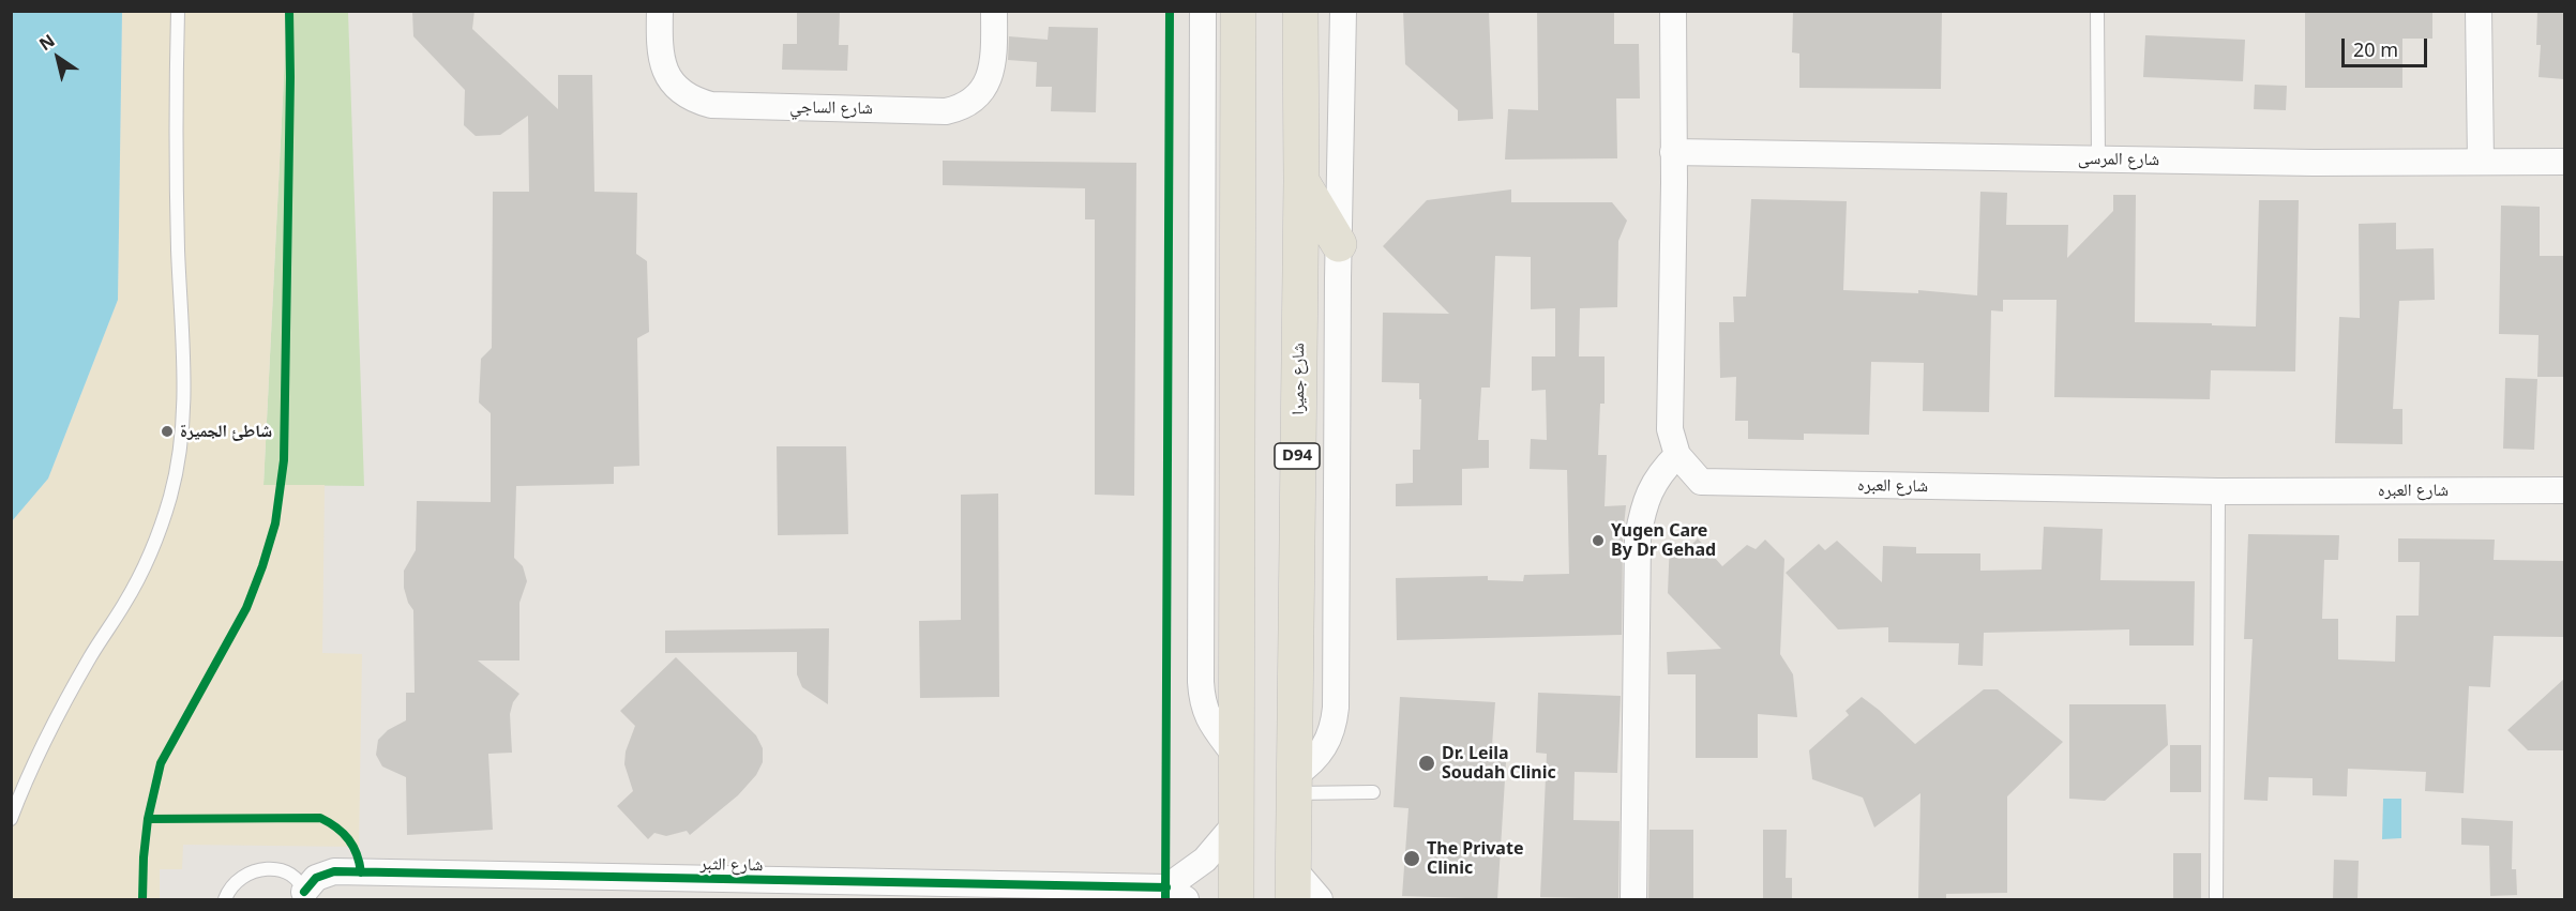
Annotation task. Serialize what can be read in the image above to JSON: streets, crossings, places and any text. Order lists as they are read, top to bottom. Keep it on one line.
{"streets":{"main road":["شارع جميرا","D94"],"street":["شارع الساجي","شارع المرسى","شارع العبره","شارع الثبر"]},"crossings":[["شارع المرسى","شارع العبره"]],"places":["شاطئ الجميرة","Yugen Care By Dr Gehad","Dr. Leila Soudah Clinic","The Private Clinic"],"scale_bar":"20 m","north":"top left"}
